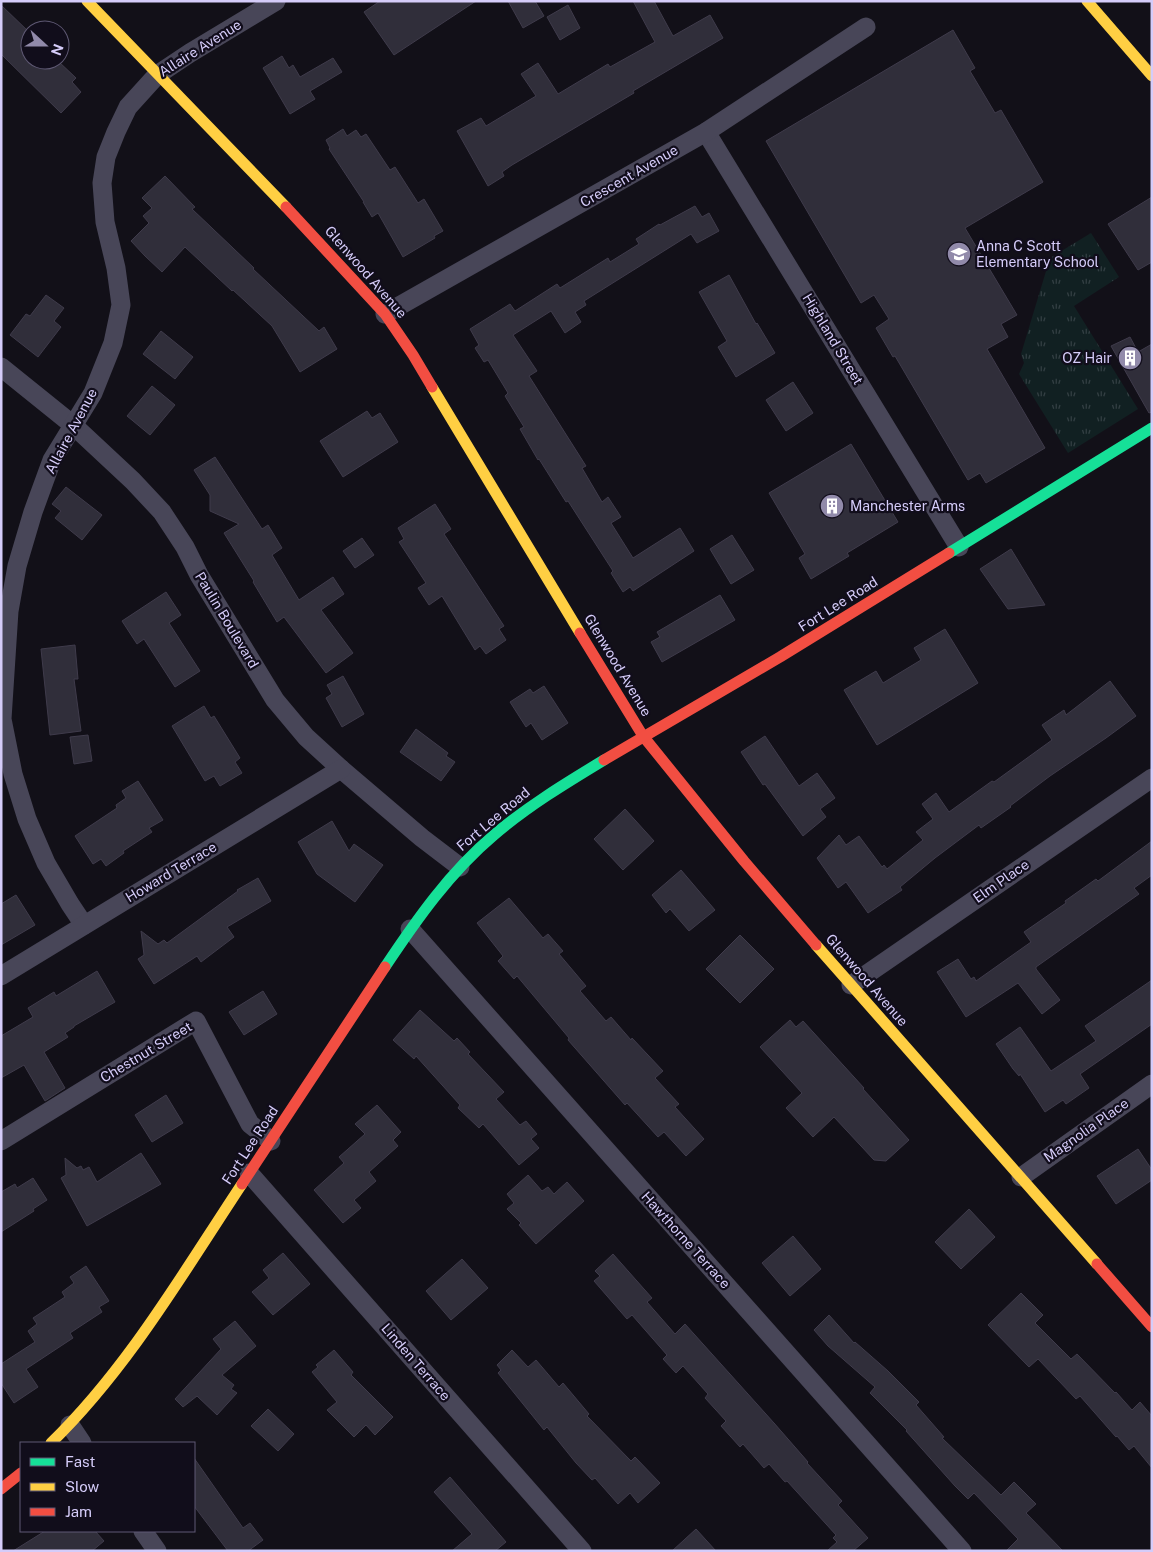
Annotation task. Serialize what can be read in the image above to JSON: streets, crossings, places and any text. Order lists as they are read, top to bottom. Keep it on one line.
{"streets":{"street":["Allaire Avenue","Crescent Avenue","Glenwood Avenue","Highland Street","Fort Lee Road","Paulin Boulevard","Howard Terrace","Elm Place","Chestnut Street","Magnolia Place","Hawthorne Terrace","Linden Terrace"]},"crossings":[["Allaire Avenue","Glenwood Avenue"],["Allaire Avenue","Paulin Boulevard"],["Allaire Avenue","Howard Terrace"],["Crescent Avenue","Glenwood Avenue"],["Crescent Avenue","Highland Street"],["Glenwood Avenue","Fort Lee Road"],["Glenwood Avenue","Elm Place"],["Glenwood Avenue","Magnolia Place"],["Highland Street","Fort Lee Road"],["Fort Lee Road","Paulin Boulevard"],["Fort Lee Road","Chestnut Street"],["Fort Lee Road","Hawthorne Terrace"],["Fort Lee Road","Linden Terrace"],["Paulin Boulevard","Howard Terrace"]],"places":{"school or university":["Anna C Scott Elementary School"],"building":["OZ Hair","Manchester Arms"]},"legend":["Fast","Slow","Jam"],"north":"right"}
